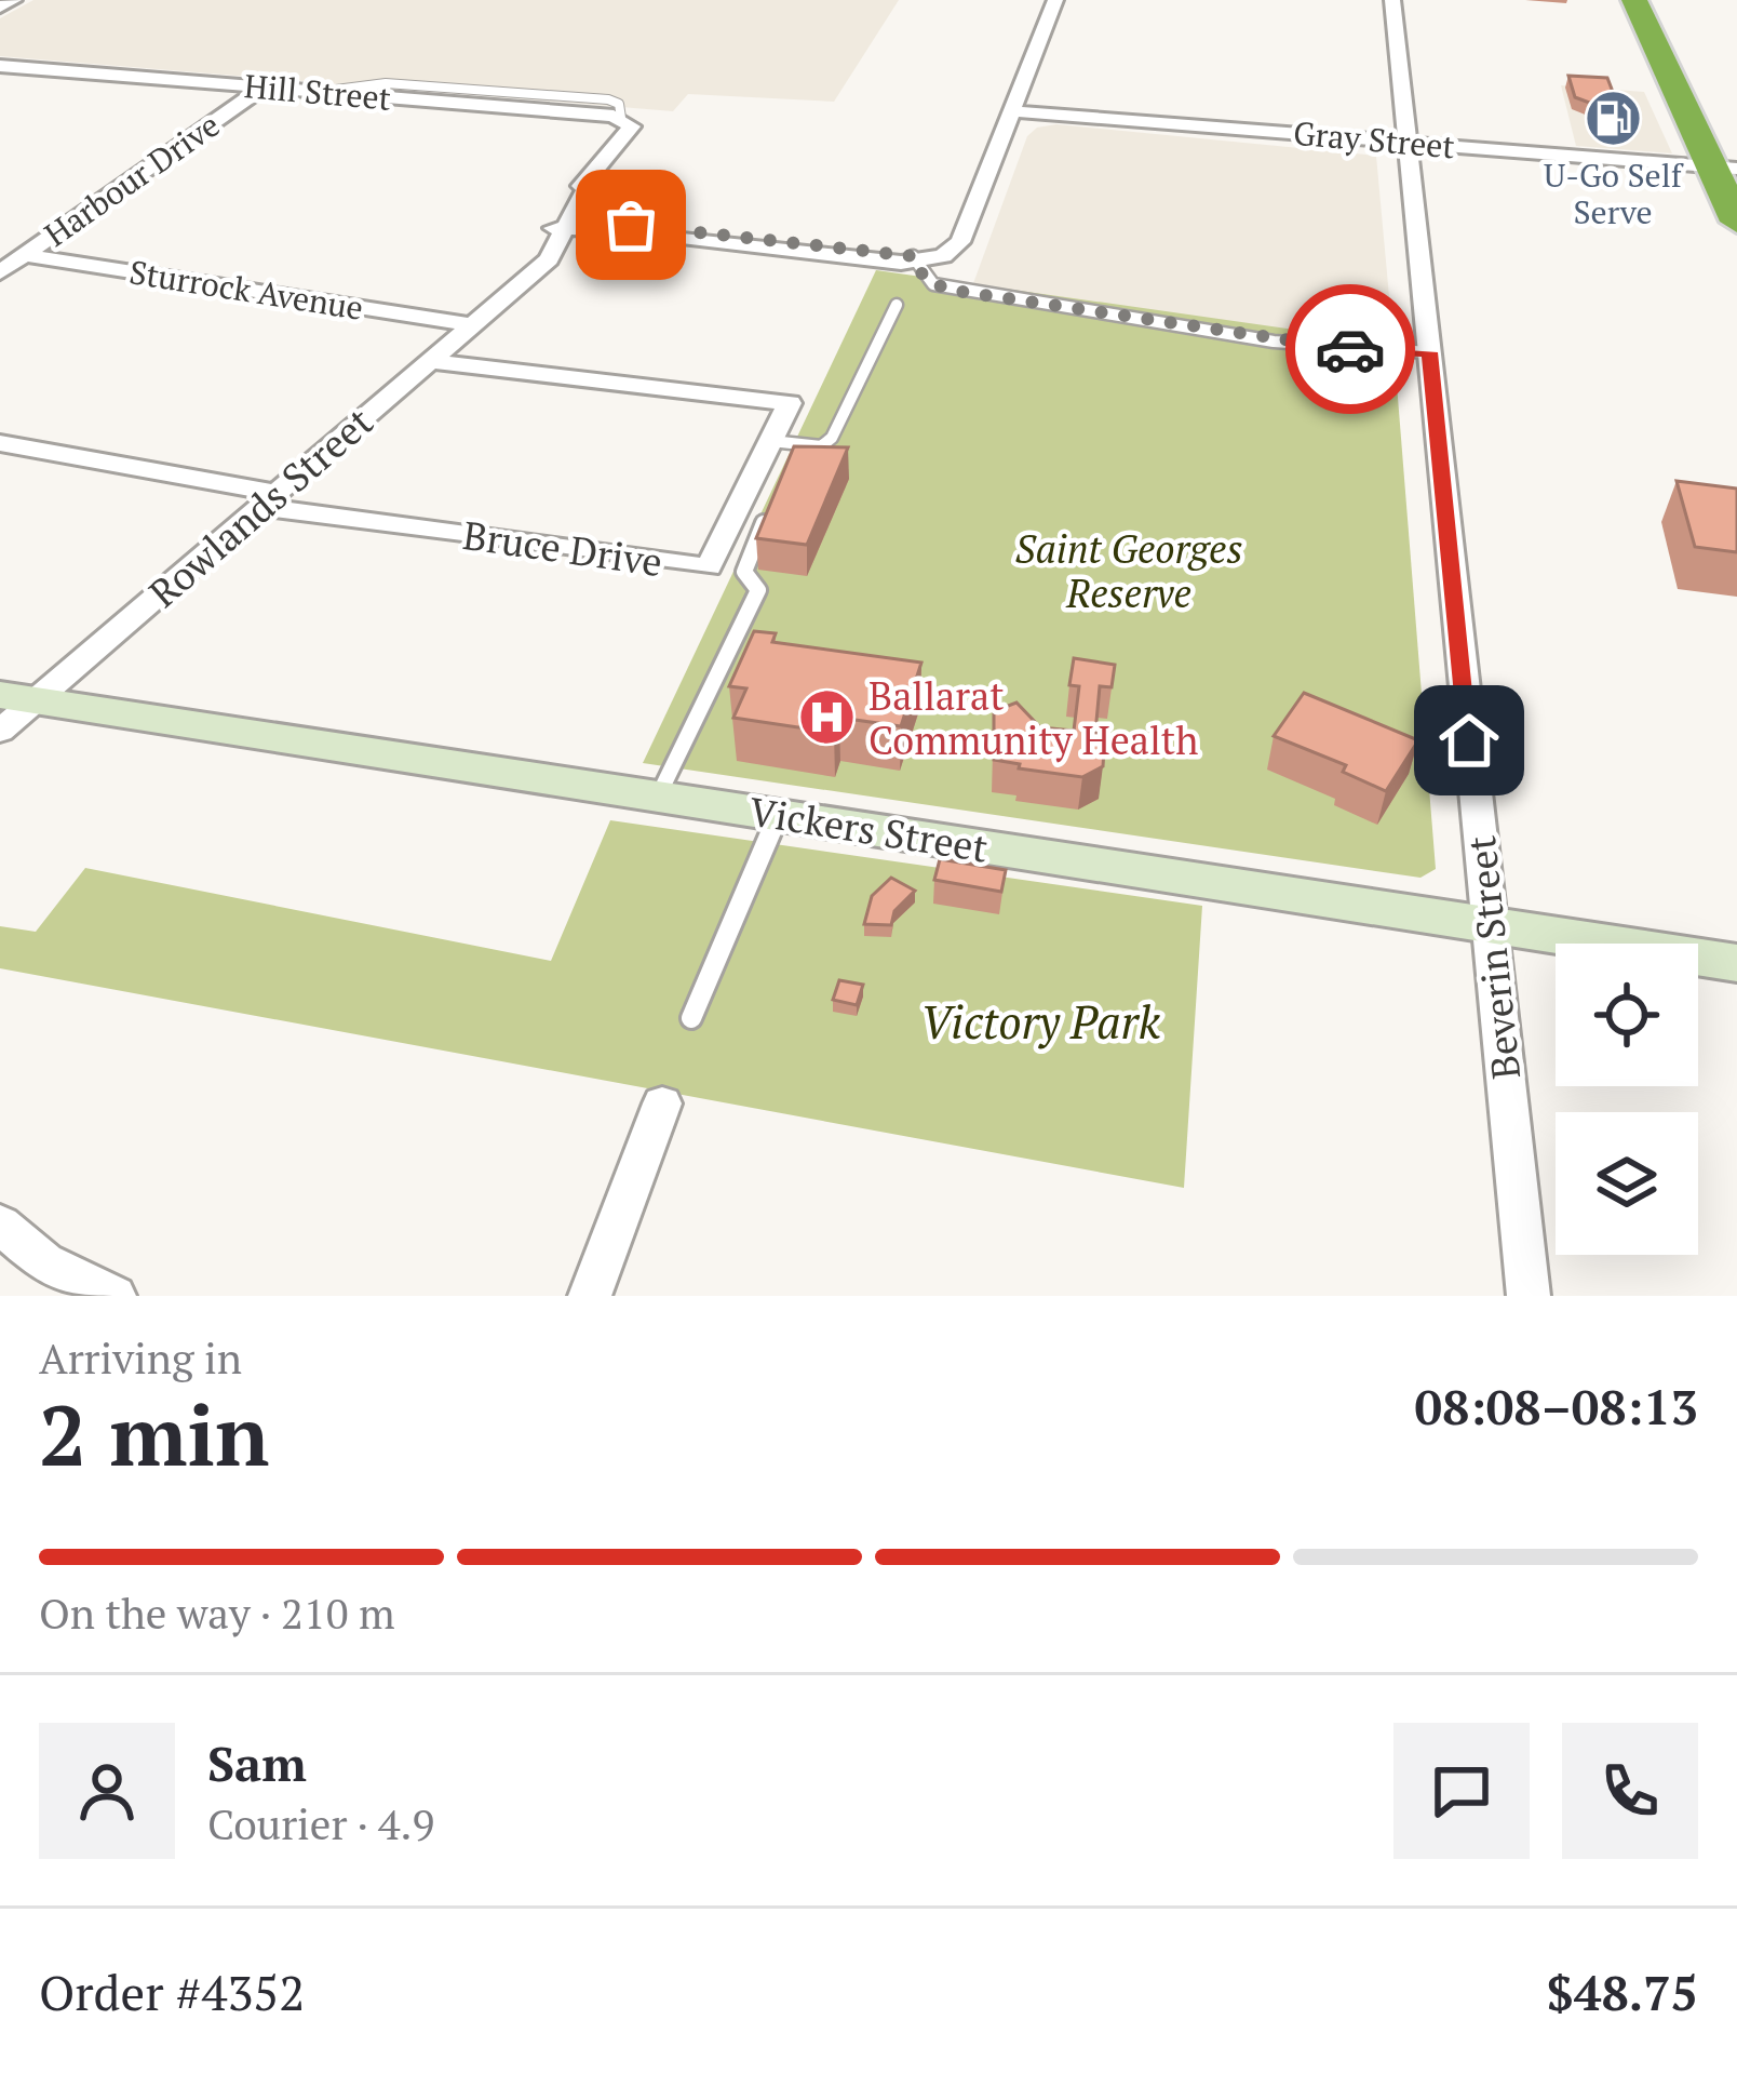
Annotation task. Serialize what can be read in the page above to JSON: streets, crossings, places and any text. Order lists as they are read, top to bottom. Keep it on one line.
{"streets":{"street":["Hill Street","Gray Street","Harbour Drive","Sturrock Avenue","Rowlands Street","Bruce Drive","Vickers Street","Beverin Street"]},"crossings":[["Hill Street","Harbour Drive"],["Hill Street","Rowlands Street"],["Gray Street","Beverin Street"],["Harbour Drive","Sturrock Avenue"],["Sturrock Avenue","Rowlands Street"],["Rowlands Street","Bruce Drive"],["Rowlands Street","Vickers Street"],["Vickers Street","Beverin Street"]],"parks":["Saint Georges Reserve","Victory Park"],"places":{"fuel station":["U-Go Self Serve"],"hospital":["Ballarat Community Health"]},"page":{"heading":["2 min","Arriving in","08:08–08:13"],"panel":["Sam","Courier · 4.9","Order #4352","$48.75"],"bar":"On the way · 210 m"}}
